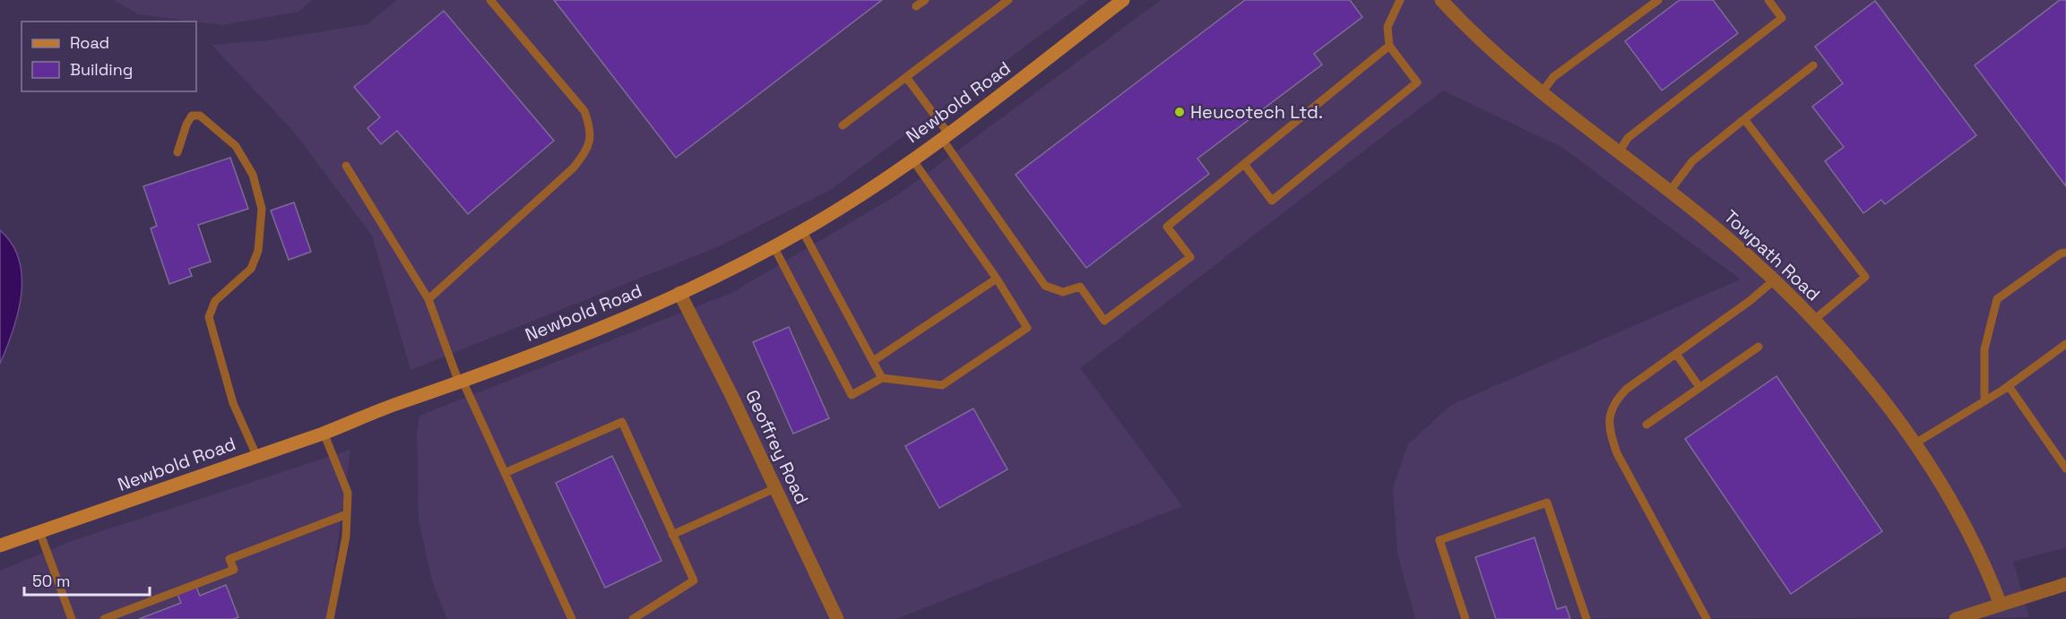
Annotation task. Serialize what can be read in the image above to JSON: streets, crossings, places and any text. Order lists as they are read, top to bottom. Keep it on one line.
{"streets":{"main road":["Newbold Road"],"street":["Towpath Road","Geoffrey Road"]},"crossings":[["Newbold Road","Geoffrey Road"]],"places":["Heucotech Ltd."],"legend":["Road","Building"],"scale_bar":"50 m"}
